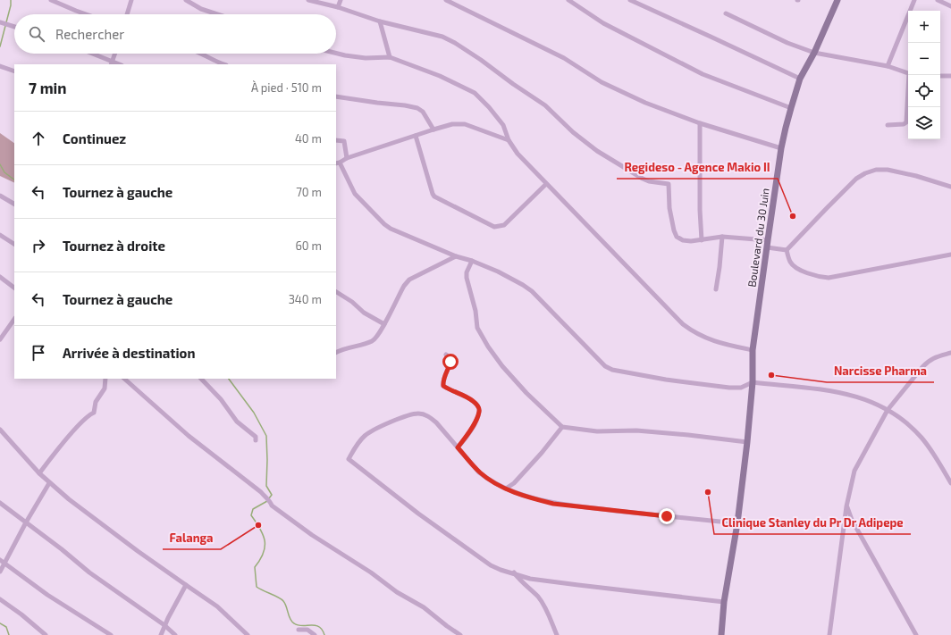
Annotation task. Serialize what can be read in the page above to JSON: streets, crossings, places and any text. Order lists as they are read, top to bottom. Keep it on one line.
{"streets":{"street":["Boulevard du 30 Juin"]},"places":["Regideso - Agence Makio II","Narcisse Pharma","Clinique Stanley du Pr Dr Adipepe","Falanga"],"page":{"map_buttons":["+","−"],"search":"Rechercher","heading":["7 min","À pied · 510 m"],"list":[["Continuez","40 m"],["Tournez à gauche","70 m"],["Tournez à droite","60 m"],["Tournez à gauche","340 m"],"Arrivée à destination"]}}
